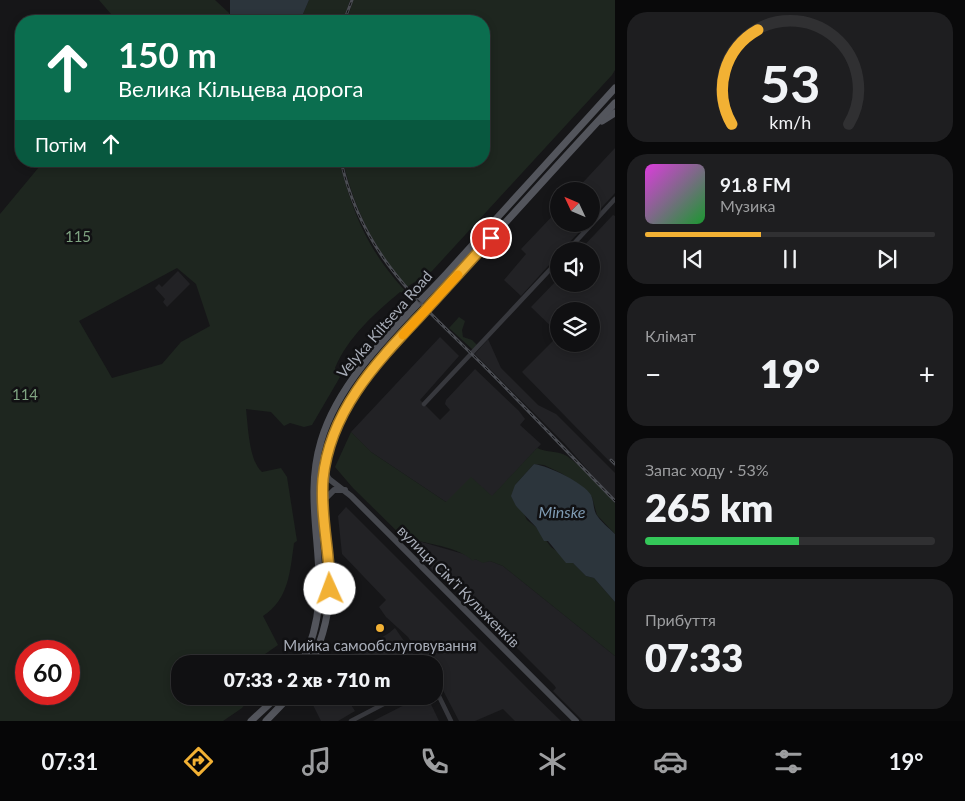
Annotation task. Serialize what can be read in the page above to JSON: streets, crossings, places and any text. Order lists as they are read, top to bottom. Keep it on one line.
{"streets":{"main road":["Velyka Kiltseva Road","вулиця Сімʼї Кульженків"]},"crossings":[["Velyka Kiltseva Road","вулиця Сімʼї Кульженків"]],"water":["Minske"],"parks":["115","114"],"places":["Мийка самообслуговування"],"north":"top left","page":{"turn":["150 m","Велика Кільцева дорога"],"then":"Потім","song":["91.8 FM","Музика"],"tile":["Клімат",["Запас ходу · 53%","265 km"],["Прибуття","07:33"]],"heat":["−","19°","+"],"limit":"60","trip":"07:33 · 2 хв · 710 m","tabs":["07:31","19°"],"gauge":["53","km/h"]}}
